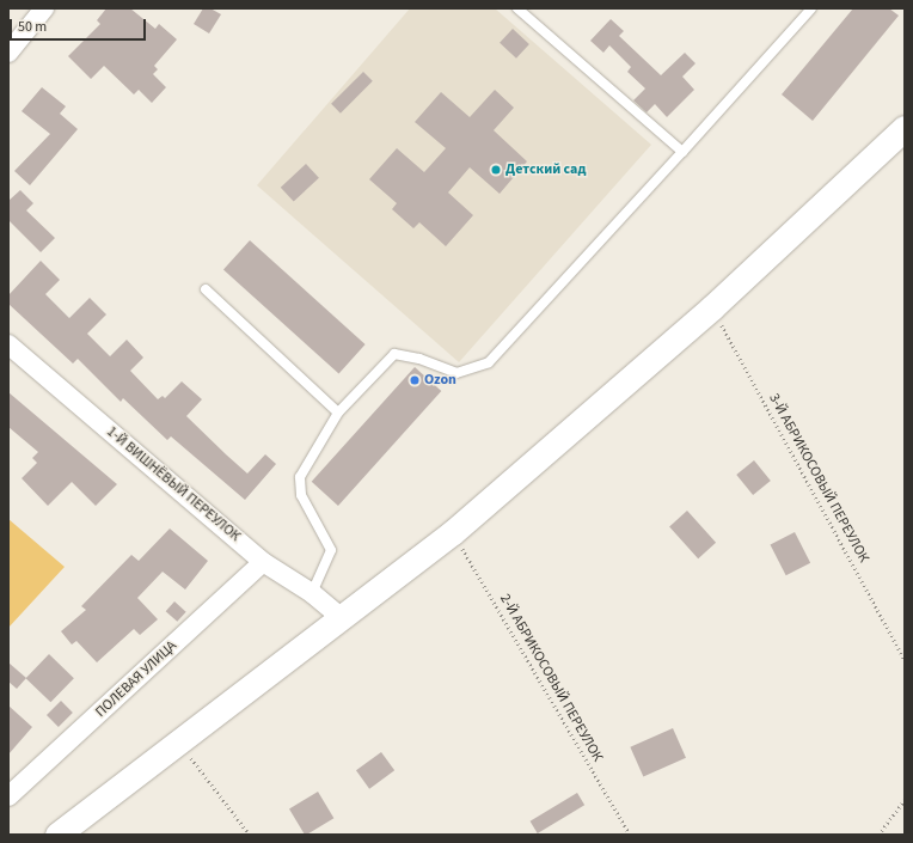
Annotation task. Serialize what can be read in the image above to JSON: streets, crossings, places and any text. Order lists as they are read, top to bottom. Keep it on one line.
{"streets":{"street":["1-Й ВИШНЁВЫЙ ПЕРЕУЛОК","ПОЛЕВАЯ УЛИЦА"],"path":["3-Й АБРИКОСОВЫЙ ПЕРЕУЛОК","2-Й АБРИКОСОВЫЙ ПЕРЕУЛОК"]},"crossings":[["1-Й ВИШНЁВЫЙ ПЕРЕУЛОК","ПОЛЕВАЯ УЛИЦА"]],"places":["Детский сад","Ozon"],"scale_bar":"50 m"}
